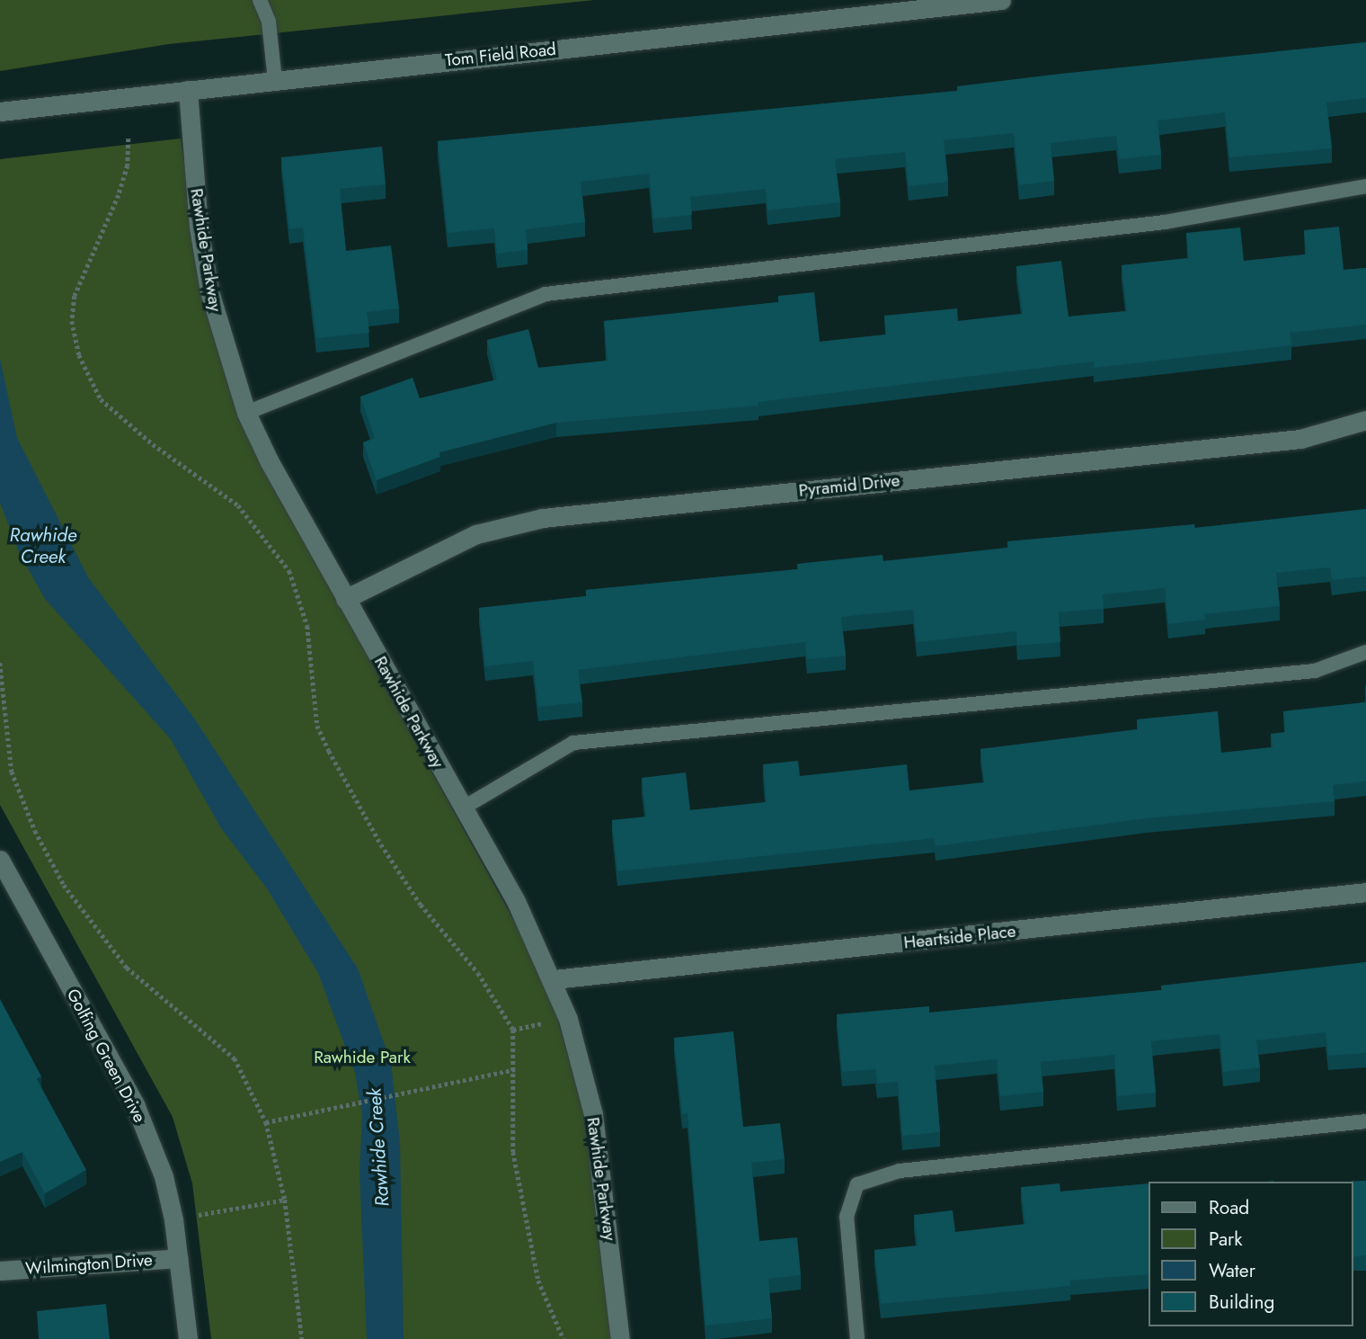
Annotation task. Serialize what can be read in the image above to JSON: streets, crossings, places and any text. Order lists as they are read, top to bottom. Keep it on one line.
{"streets":{"street":["Tom Field Road","Rawhide Parkway","Pyramid Drive","Heartside Place","Golfing Green Drive","Wilmington Drive"]},"crossings":[["Tom Field Road","Rawhide Parkway"],["Rawhide Parkway","Pyramid Drive"],["Rawhide Parkway","Heartside Place"],["Golfing Green Drive","Wilmington Drive"]],"water":["Rawhide Creek"],"parks":["Rawhide Park"],"legend":["Road","Park","Water","Building"]}
